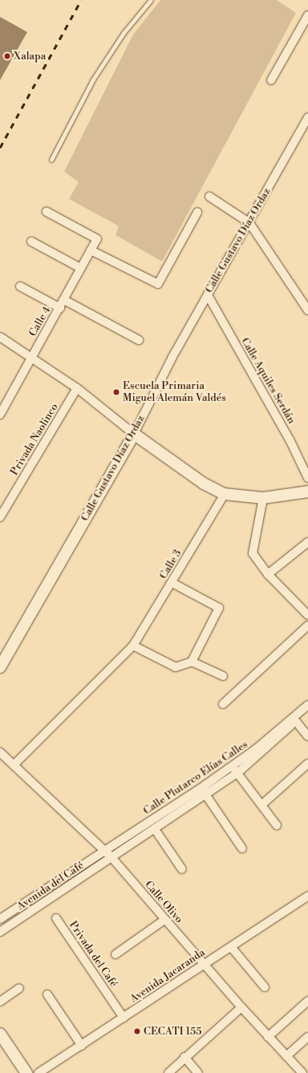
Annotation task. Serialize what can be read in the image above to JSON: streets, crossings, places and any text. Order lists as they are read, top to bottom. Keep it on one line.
{"streets":{"main road":["Calle Gustavo Díaz Ordaz"],"street":["Calle 4","Calle Aquiles Serdán","Privada Naolinco","Calle 3","Calle Plutarco Elías Calles","Avenida del Café","Calle Olivo","Privada del Café","Avenida Jacaranda"]},"crossings":[["Calle Gustavo Díaz Ordaz","Calle Aquiles Serdán"],["Calle 3","Calle Olivo"],["Calle Plutarco Elías Calles","Avenida del Café"],["Calle Plutarco Elías Calles","Calle Olivo"],["Avenida del Café","Calle Olivo"],["Calle Olivo","Avenida Jacaranda"],["Privada del Café","Avenida Jacaranda"]],"places":["Xalapa","Escuela Primaria Miguel Alemán Valdés","CECATI 155"]}
